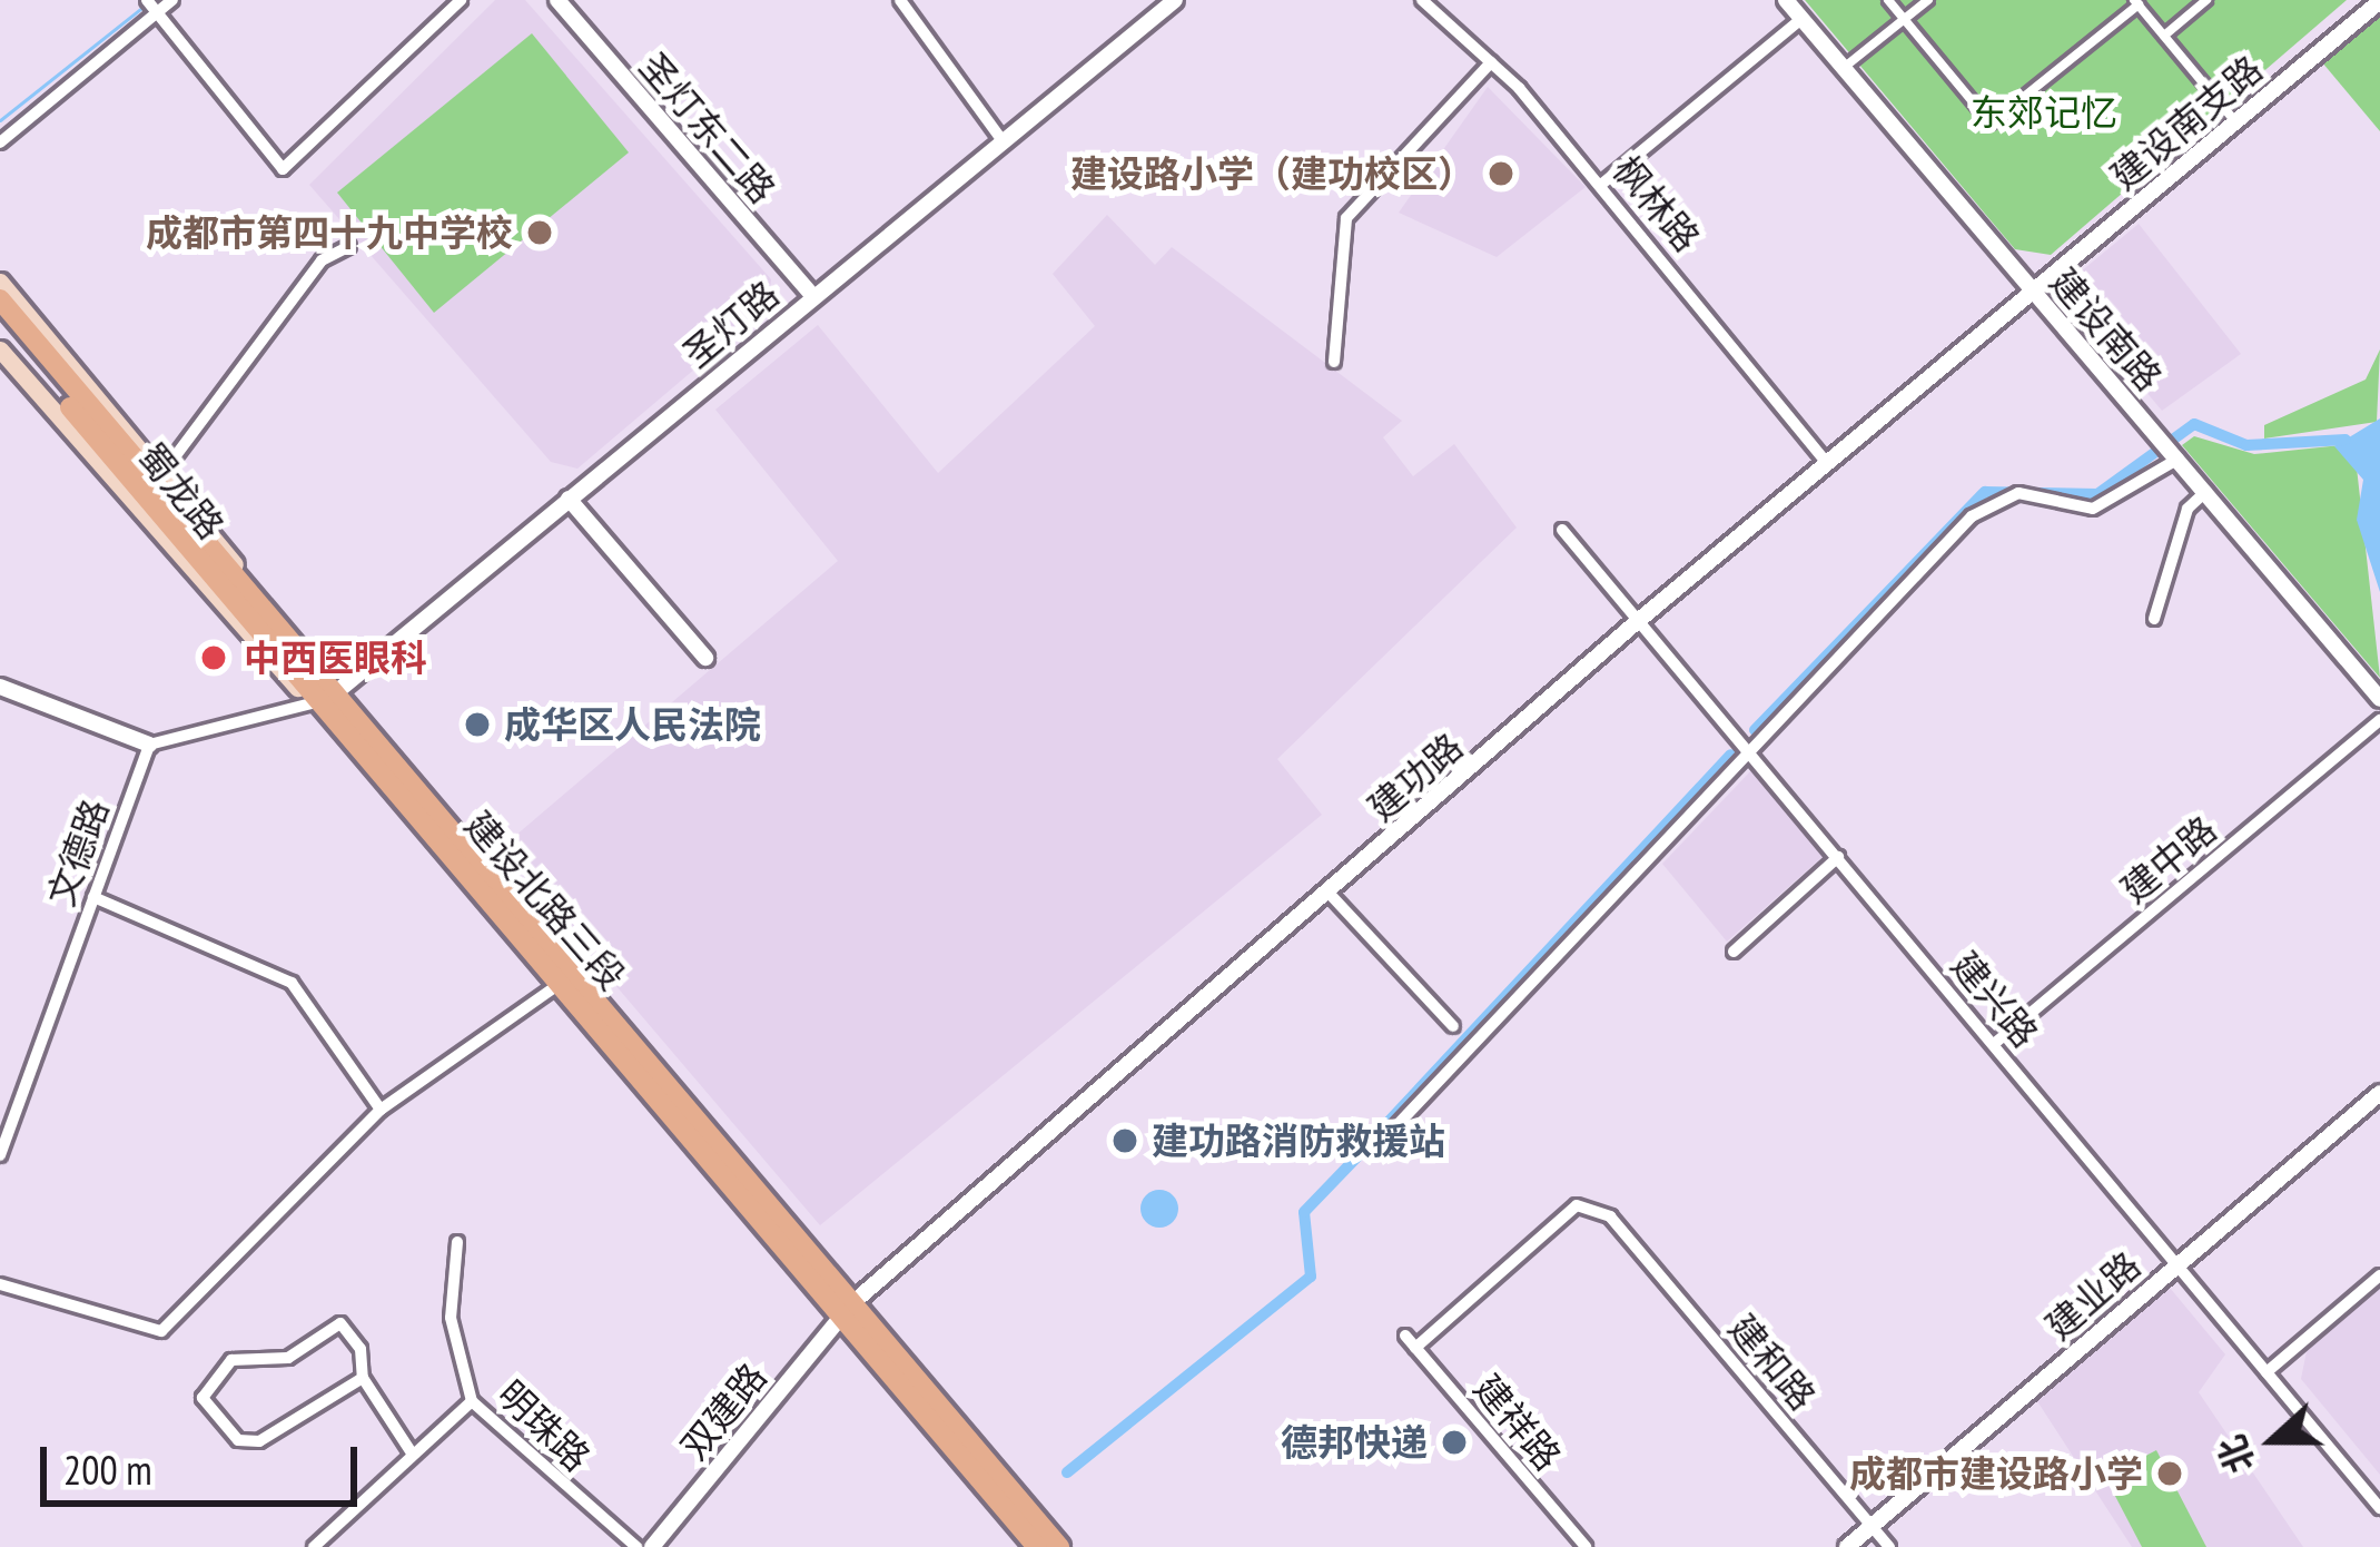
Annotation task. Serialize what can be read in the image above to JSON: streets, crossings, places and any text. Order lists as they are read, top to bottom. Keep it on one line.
{"streets":{"main road":["蜀龙路","建设北路三段"],"street":["建设南支路","圣灯东二路","枫林路","圣灯路","建设南路","建功路","文德路","建中路","建兴路","建业路","建和路","双建路","建祥路","明珠路"]},"crossings":[["建设南支路","建设南路"],["建设南支路","建功路"],["圣灯东二路","圣灯路"],["枫林路","建功路"],["圣灯路","蜀龙路"],["圣灯路","建设北路三段"],["建设南路","建功路"],["蜀龙路","建设北路三段"],["建功路","建设北路三段"],["建功路","建兴路"],["建功路","双建路"],["建中路","建兴路"],["建设北路三段","双建路"],["建兴路","建业路"],["建业路","建和路"],["建和路","建祥路"]],"parks":["东郊记忆"],"places":["建设路小学（建功校区）","成都市第四十九中学校","中西医眼科","成华区人民法院","建功路消防救援站","德邦快递","成都市建设路小学"],"scale_bar":"200 m","north":"left"}
